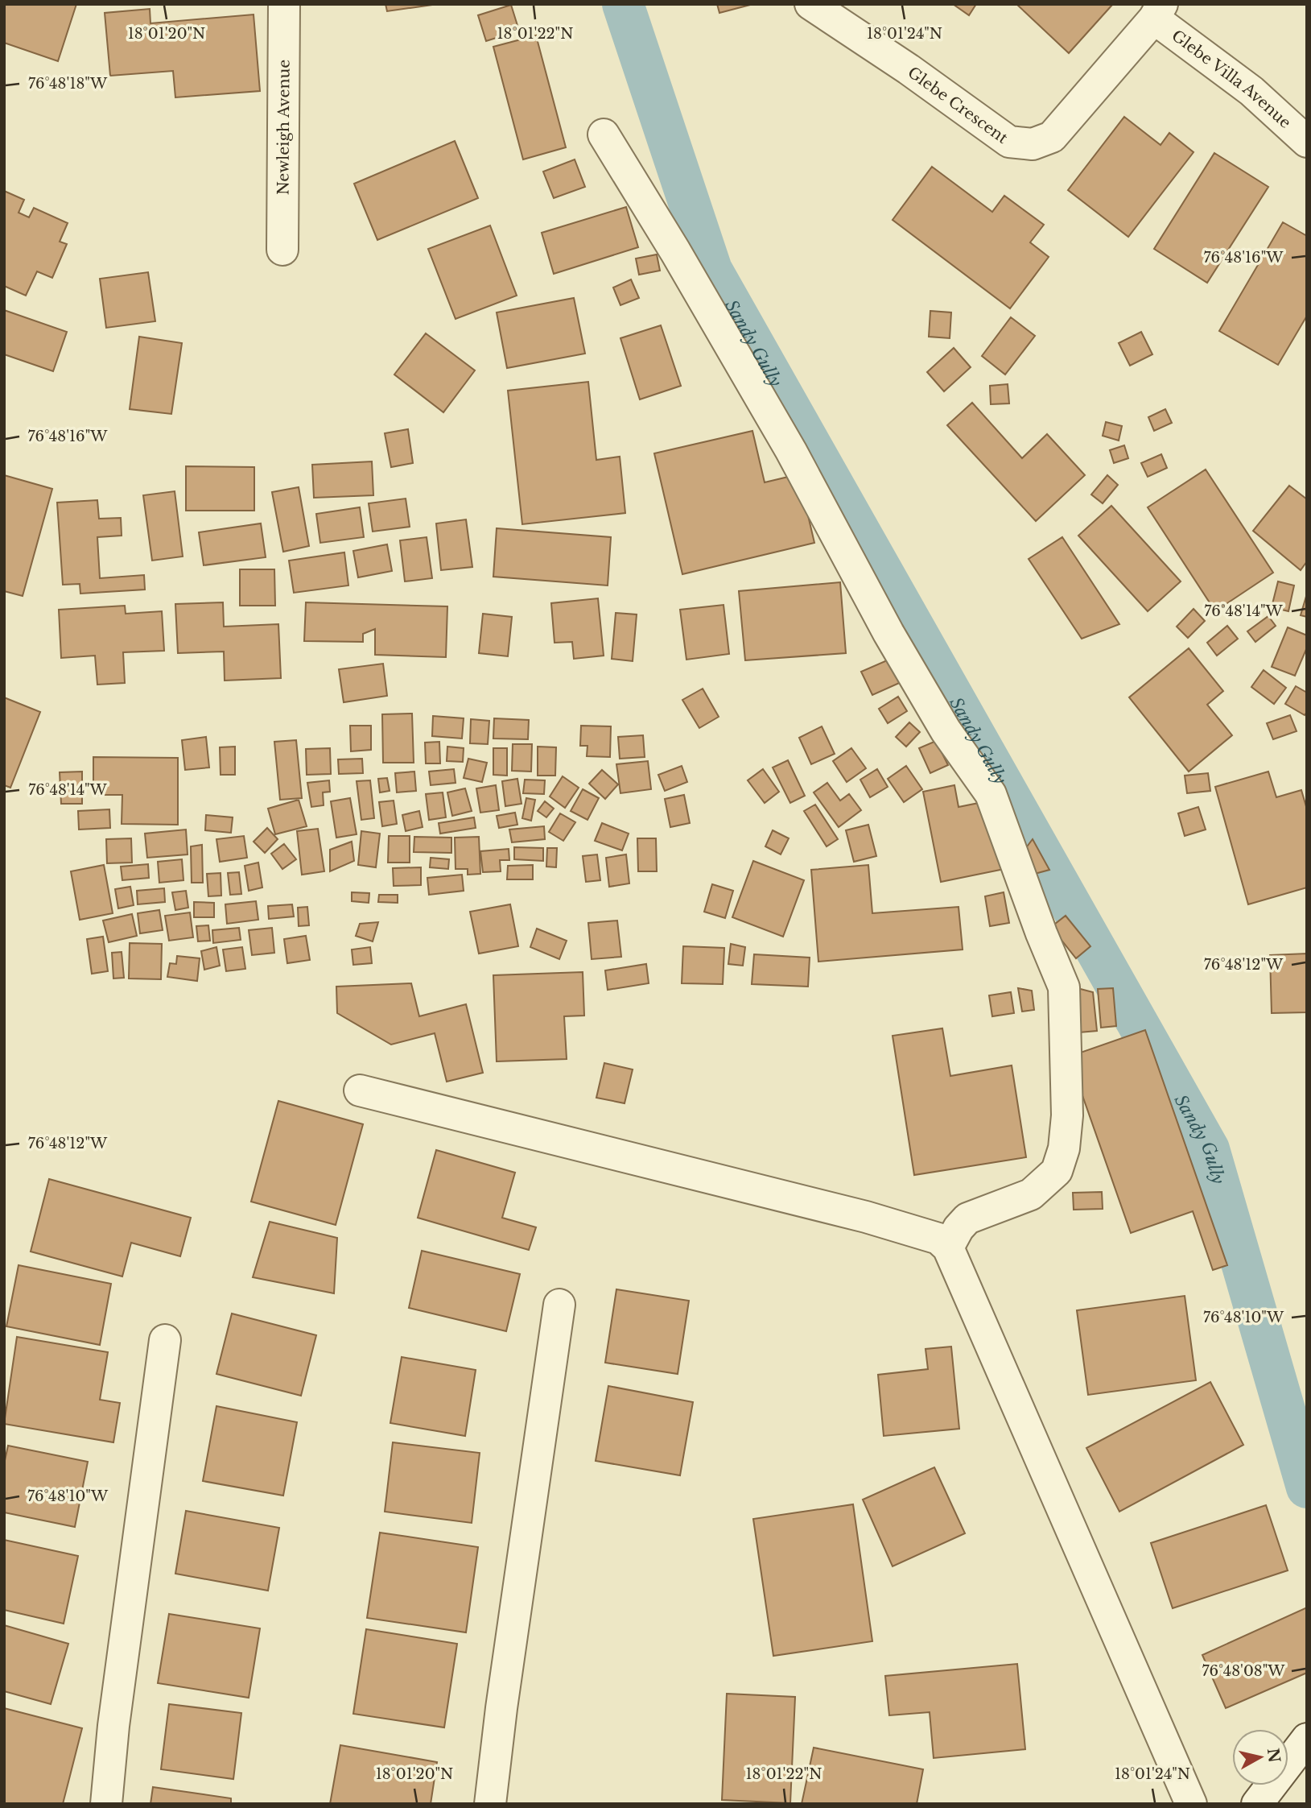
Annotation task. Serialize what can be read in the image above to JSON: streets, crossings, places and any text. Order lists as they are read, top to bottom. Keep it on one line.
{"streets":{"street":["Glebe Villa Avenue","Glebe Crescent","Newleigh Avenue"]},"crossings":[["Glebe Villa Avenue","Glebe Crescent"]],"water":["Sandy Gully"],"north":"right","coordinates":["18°01'20\"N","18°01'22\"N","18°01'24\"N","76°48'18\"W","76°48'16\"W","76°48'14\"W","76°48'12\"W","76°48'10\"W","76°48'08\"W"]}
